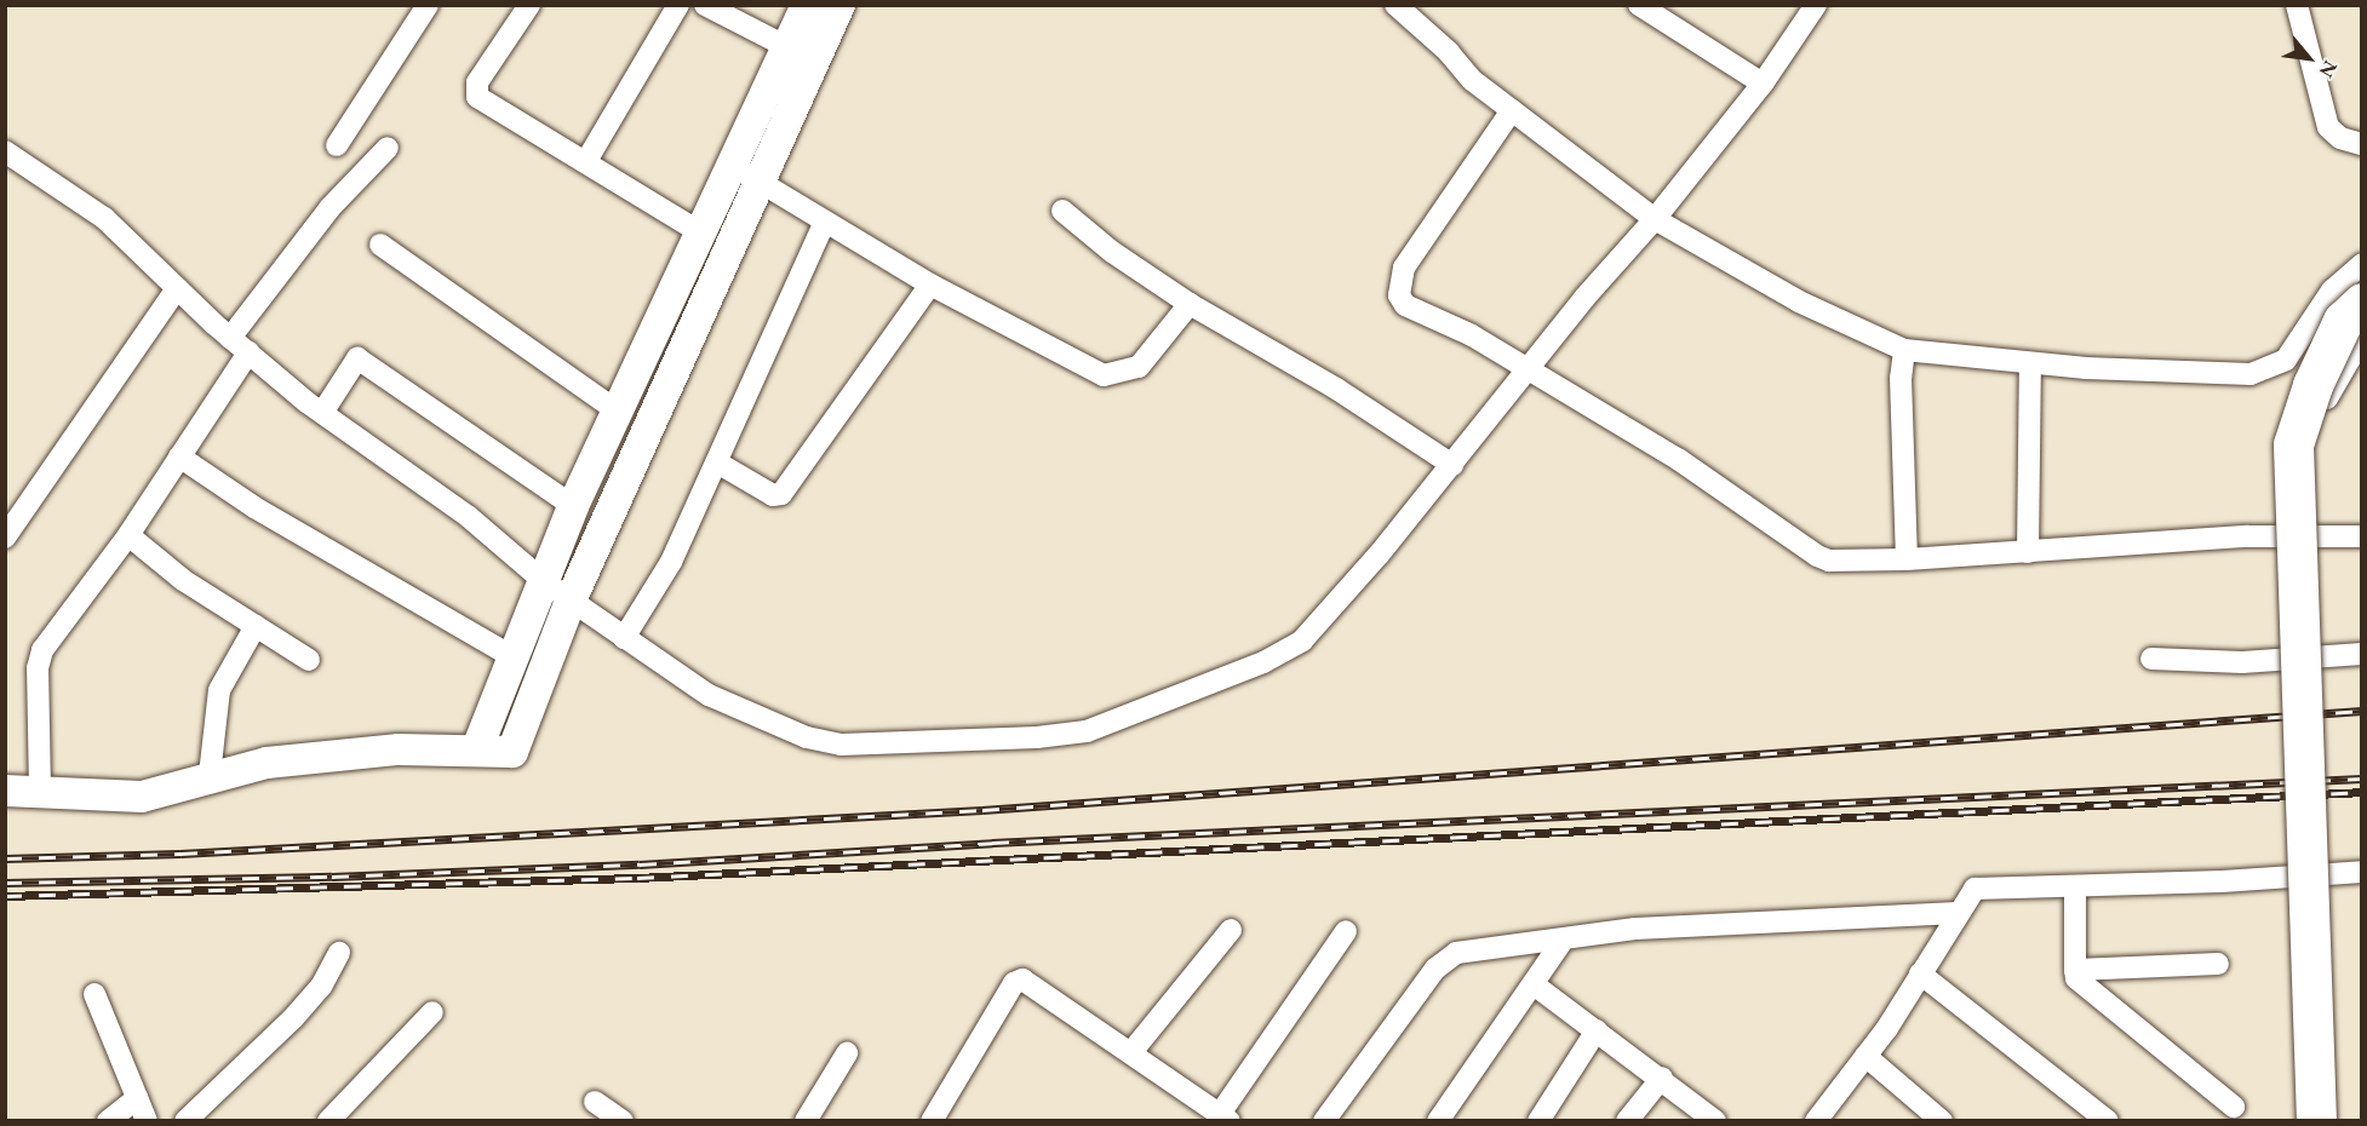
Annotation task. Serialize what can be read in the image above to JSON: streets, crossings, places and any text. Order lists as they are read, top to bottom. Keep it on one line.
{"north":"bottom right"}
